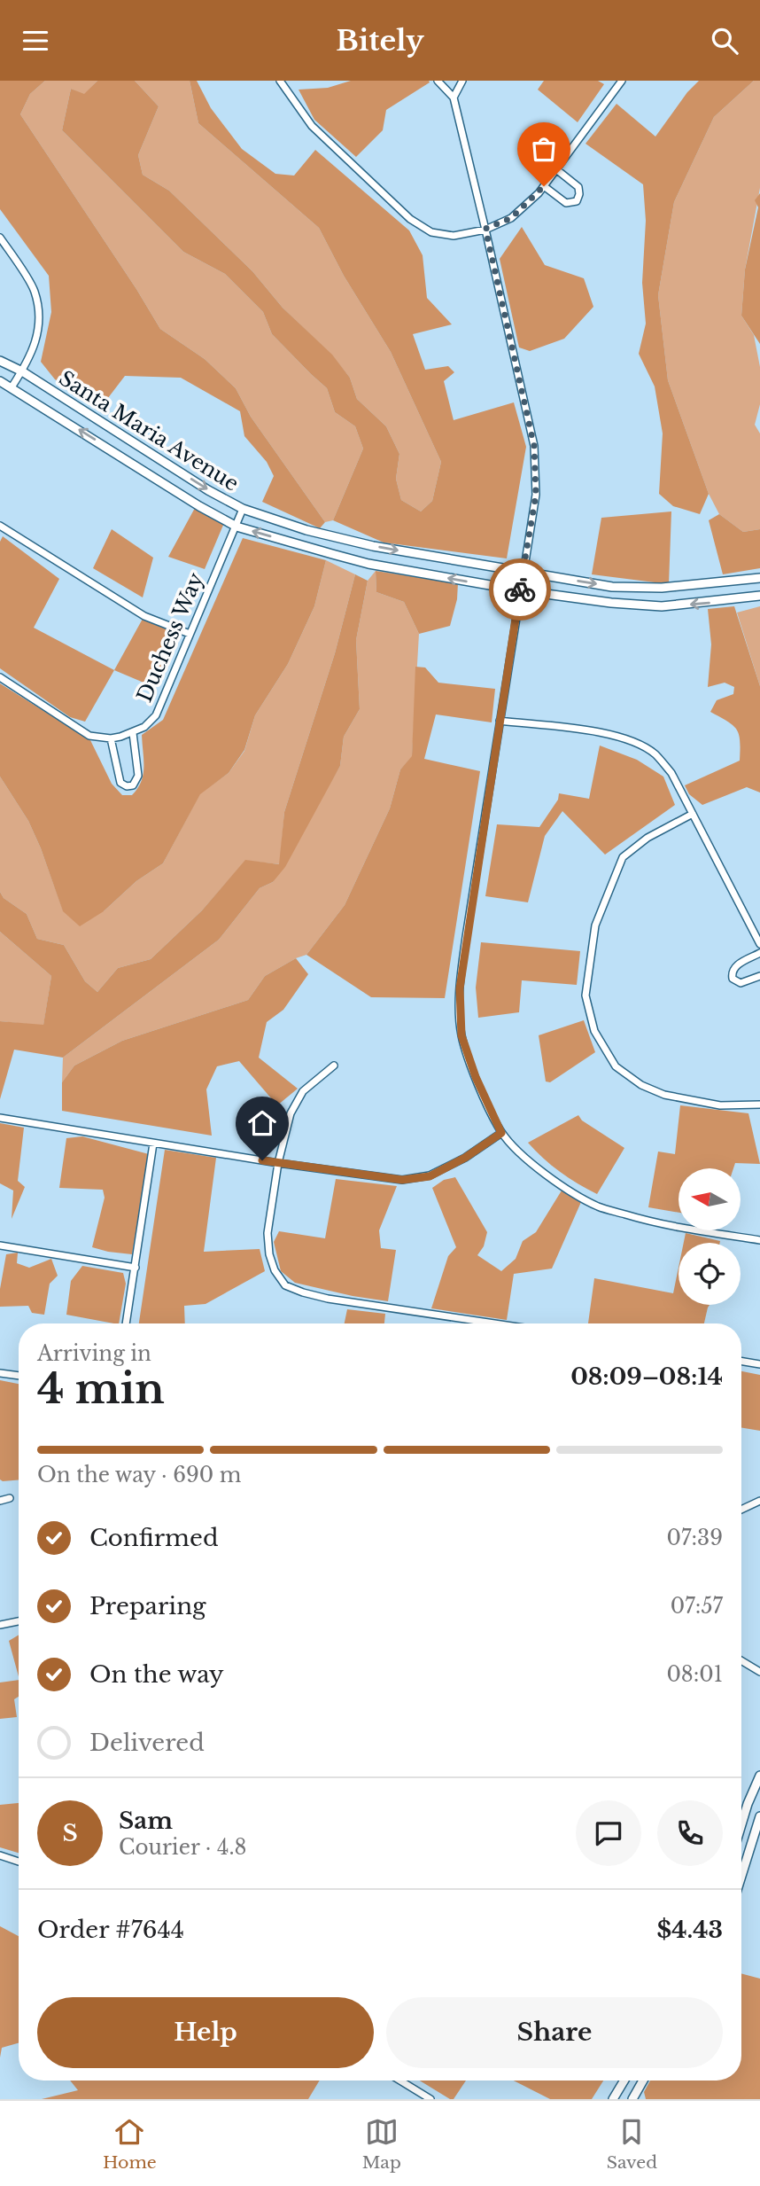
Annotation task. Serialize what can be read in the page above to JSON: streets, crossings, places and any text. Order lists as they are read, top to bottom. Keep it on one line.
{"streets":{"street":["Santa Maria Avenue","Duchess Way"]},"crossings":[["Santa Maria Avenue","Duchess Way"]],"north":"left","page":{"header":"Bitely","heading":["4 min","Arriving in","08:09–08:14"],"panel":["Sam","Courier · 4.8","Order #7644","$4.43"],"bar":"On the way · 690 m","list":[["Confirmed","07:39"],["Preparing","07:57"],["On the way","08:01"],"Delivered"],"round":"S","buttons":["Help","Share"],"tabs":["Home","Map","Saved"]}}
